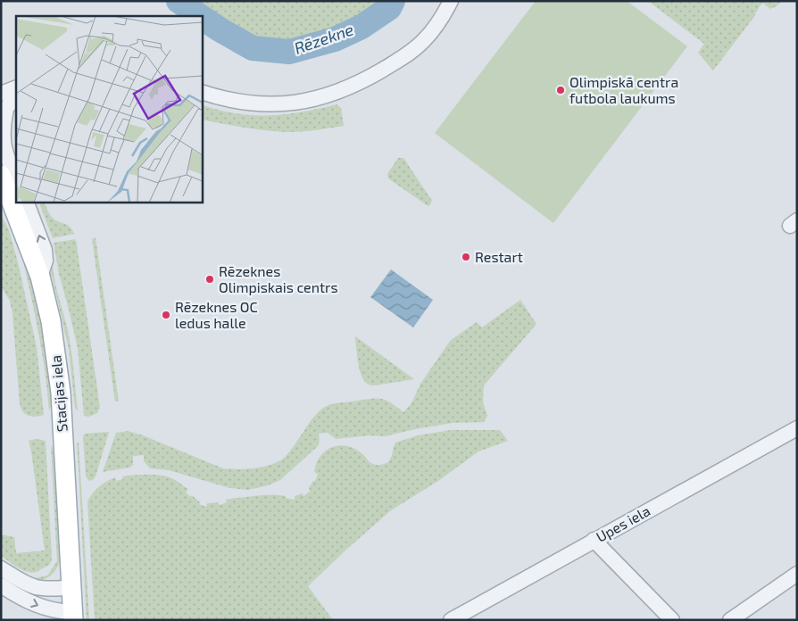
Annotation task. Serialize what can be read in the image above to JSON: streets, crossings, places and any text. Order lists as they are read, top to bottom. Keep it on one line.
{"streets":{"main road":["Stacijas iela"],"street":["Upes iela"]},"water":["Rēzekne"],"places":["Olimpiskā centra futbola laukums","Restart","Rēzeknes Olimpiskais centrs","Rēzeknes OC ledus halle"]}
